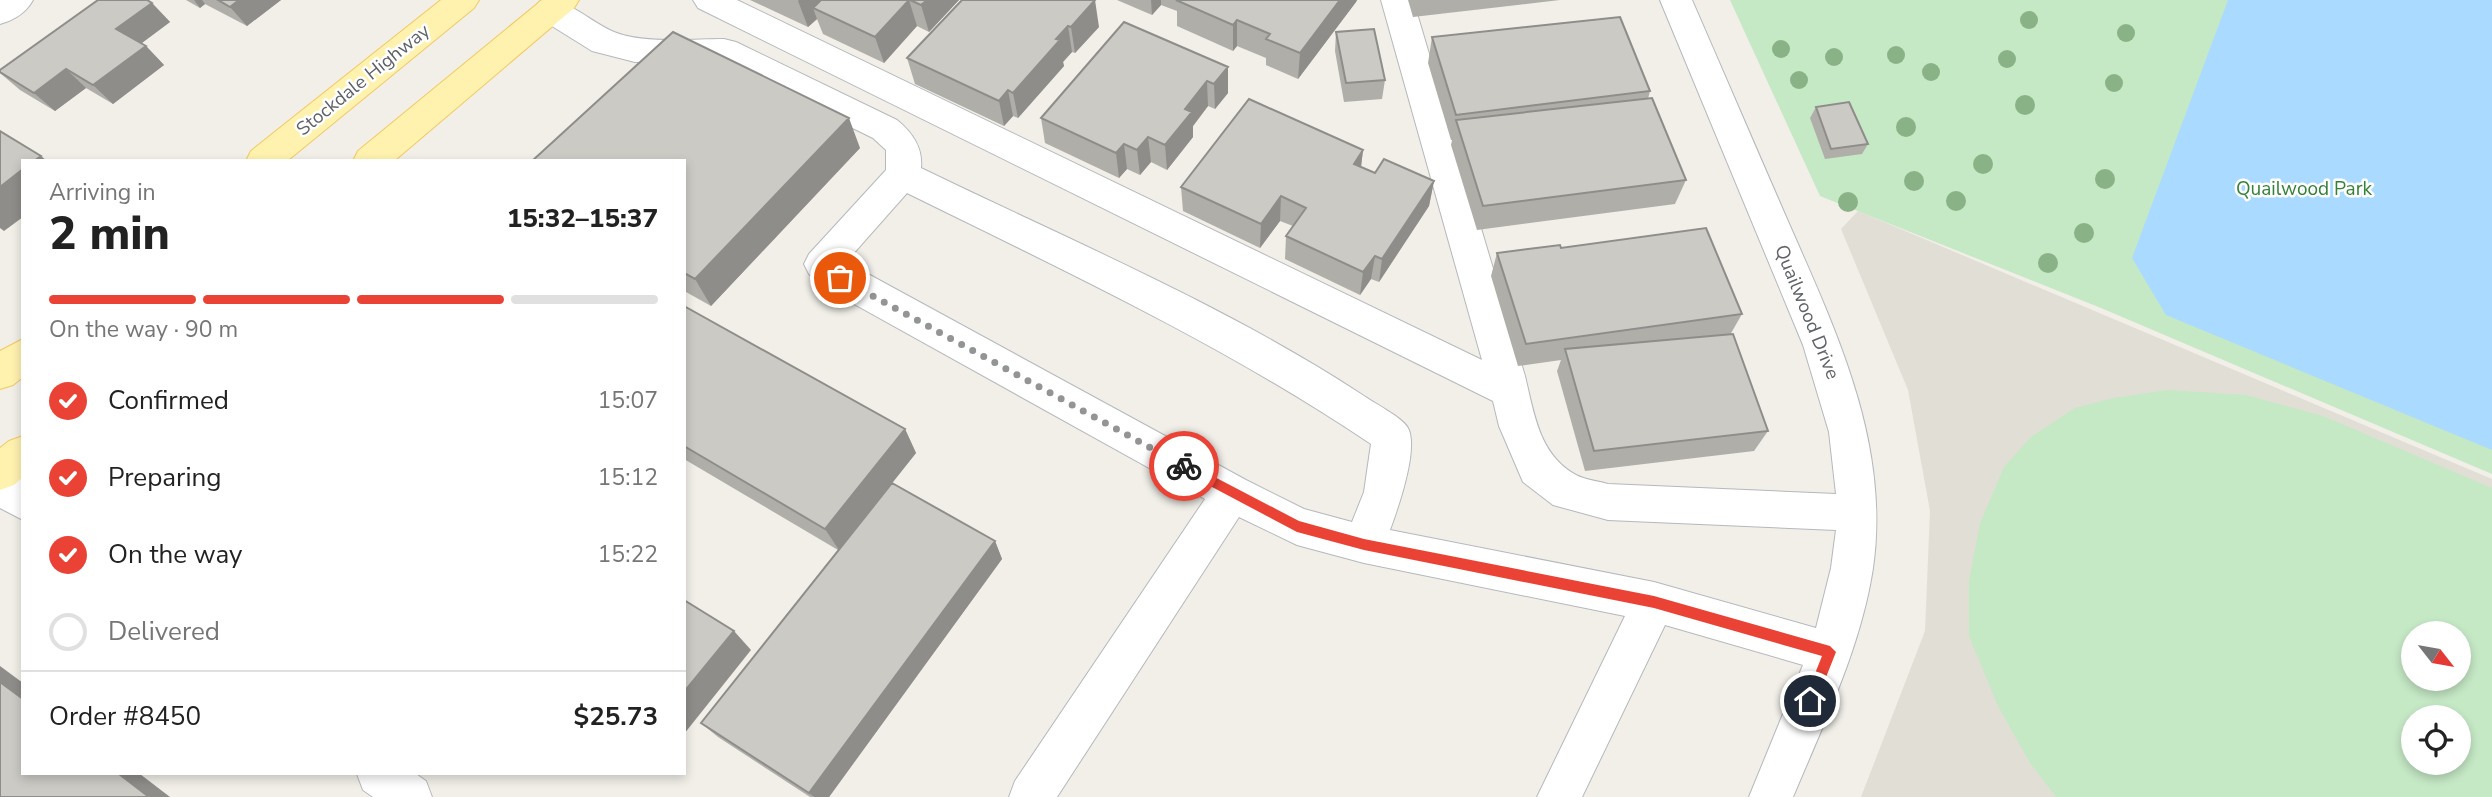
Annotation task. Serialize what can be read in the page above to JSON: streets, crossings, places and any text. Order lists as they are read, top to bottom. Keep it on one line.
{"streets":{"main road":["Stockdale Highway"],"street":["Quailwood Drive"]},"parks":["Quailwood Park"],"north":"bottom right","page":{"heading":["2 min","Arriving in","15:32–15:37"],"panel":["Order #8450","$25.73"],"bar":"On the way · 90 m","list":[["Confirmed","15:07"],["Preparing","15:12"],["On the way","15:22"],"Delivered"]}}
